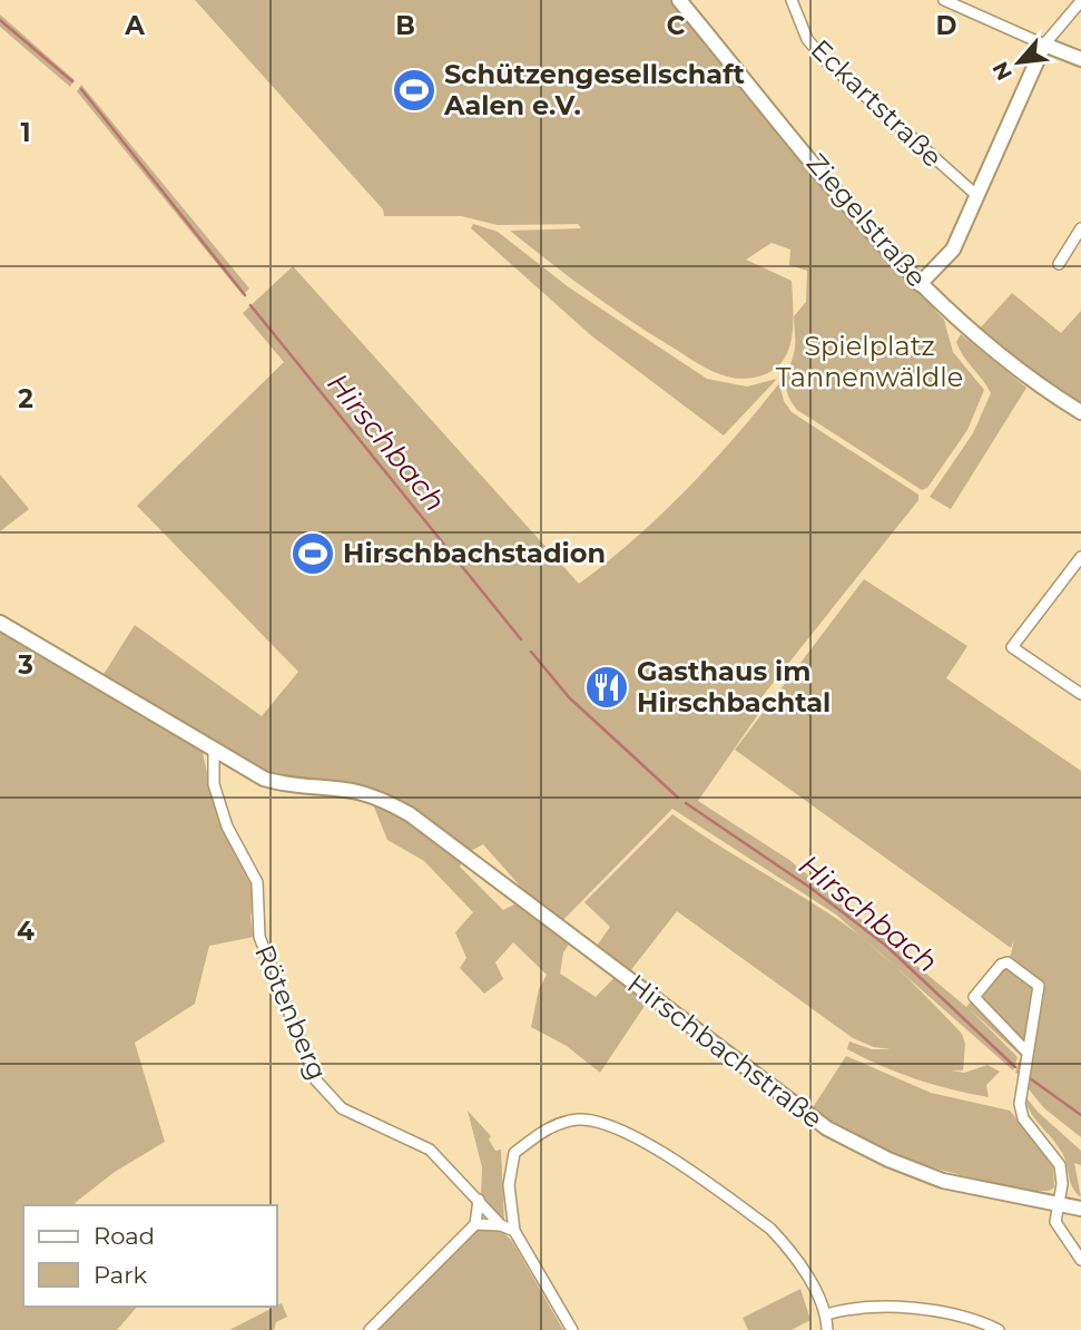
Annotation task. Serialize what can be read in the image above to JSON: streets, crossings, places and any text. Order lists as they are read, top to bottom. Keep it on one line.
{"streets":{"street":["Eckartstraße","Ziegelstraße","Rötenberg","Hirschbachstraße"]},"crossings":[["Rötenberg","Hirschbachstraße"]],"water":["Hirschbach"],"parks":["Spielplatz Tannenwäldle"],"places":{"sports":["Schützengesellschaft Aalen e.V.","Hirschbachstadion"],"restaurant":["Gasthaus im Hirschbachtal"]},"legend":["Road","Park"],"north":"bottom left","grid":{"columns":["A","B","C","D"],"rows":["1","2","3","4"]}}
